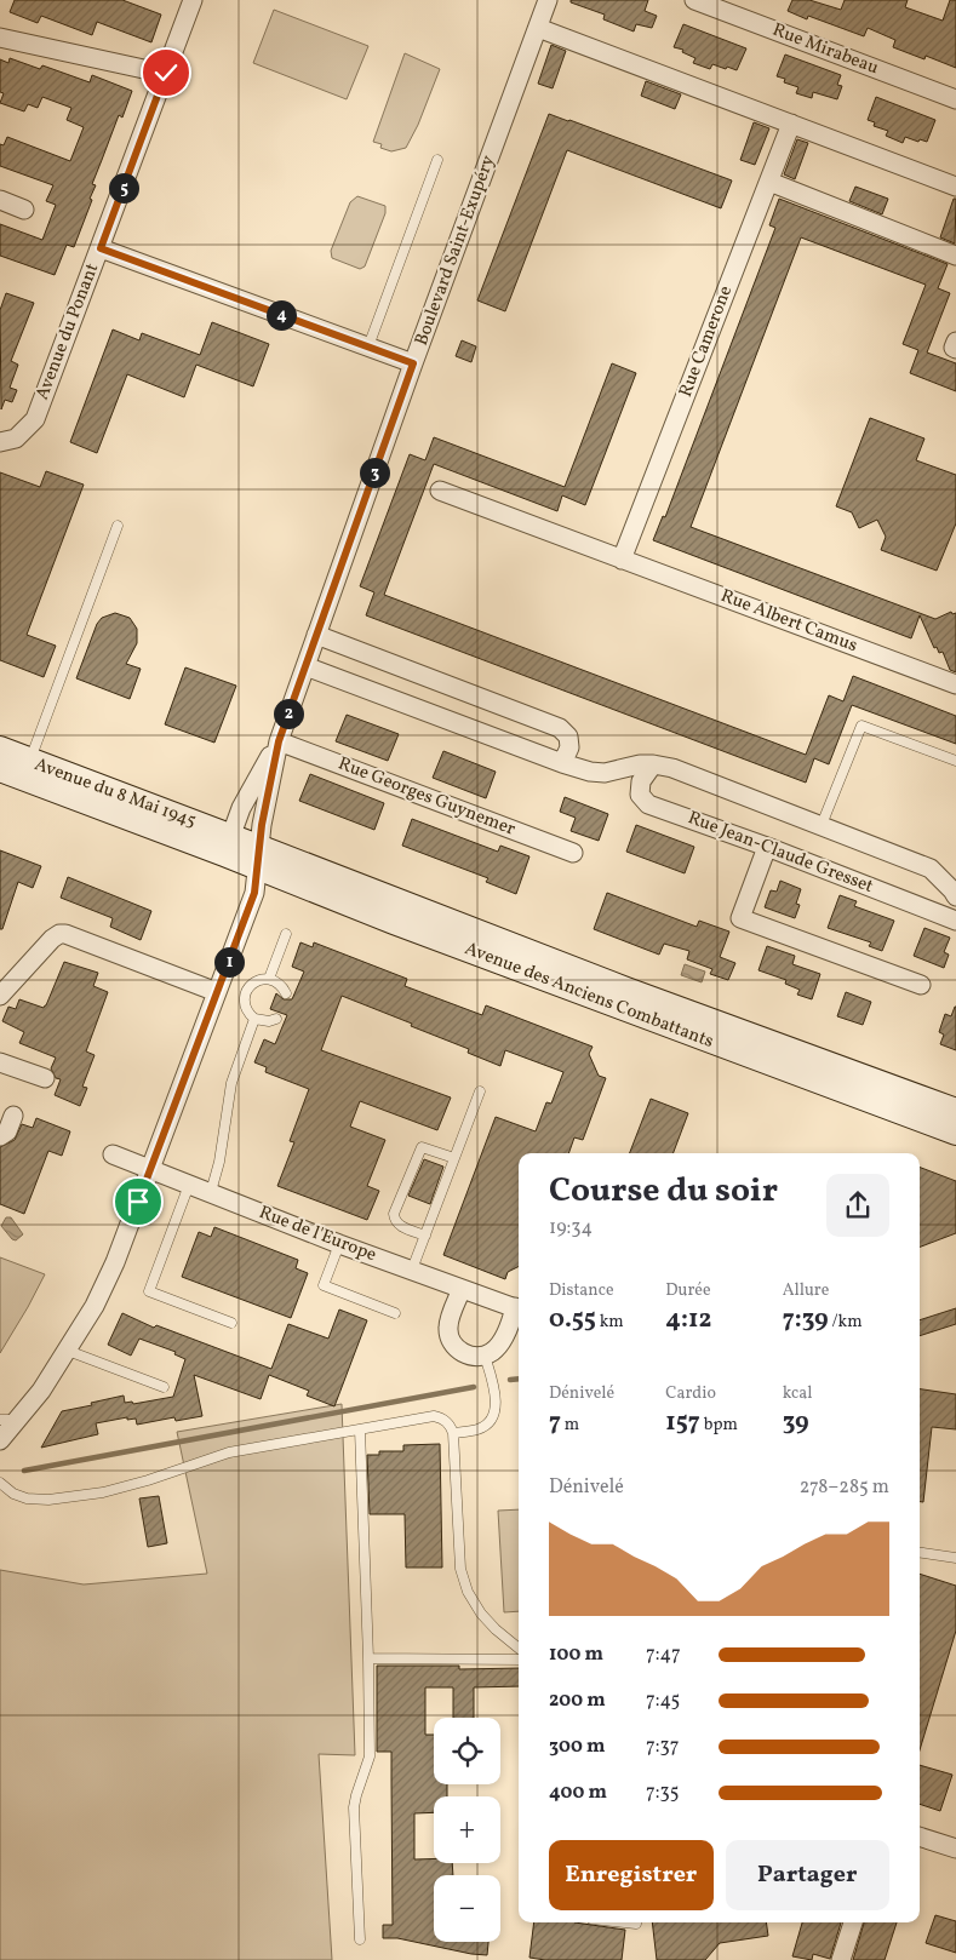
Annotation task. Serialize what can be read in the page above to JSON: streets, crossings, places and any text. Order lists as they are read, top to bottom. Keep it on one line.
{"streets":{"main road":["Avenue du 8 Mai 1945","Avenue des Anciens Combattants"],"street":["Rue Mirabeau","Boulevard Saint-Exupéry","Avenue du Ponant","Rue Camerone","Rue Albert Camus","Rue Georges Guynemer","Rue Jean-Claude Gresset","Rue de l'Europe"]},"crossings":[["Boulevard Saint-Exupéry","Avenue du 8 Mai 1945"],["Boulevard Saint-Exupéry","Rue Georges Guynemer"],["Boulevard Saint-Exupéry","Avenue des Anciens Combattants"],["Boulevard Saint-Exupéry","Rue de l'Europe"],["Rue Camerone","Rue Albert Camus"],["Avenue du 8 Mai 1945","Avenue des Anciens Combattants"]],"page":{"pins":["5","4","3","2","1"],"heading":["Course du soir","19:34"],"stats":[["Distance","0.55 km"],["Durée","4:12"],["Allure","7:39 /km"],["Dénivelé","7 m"],["Cardio","157 bpm"],["kcal","39"]],"chart":["Dénivelé","278–285 m"],"list":[{"name":"100 m","note":"7:47"},{"name":"200 m","note":"7:45"},{"name":"300 m","note":"7:37"},{"name":"400 m","note":"7:35"}],"map_buttons":["+","−"],"buttons":["Enregistrer","Partager"]}}
